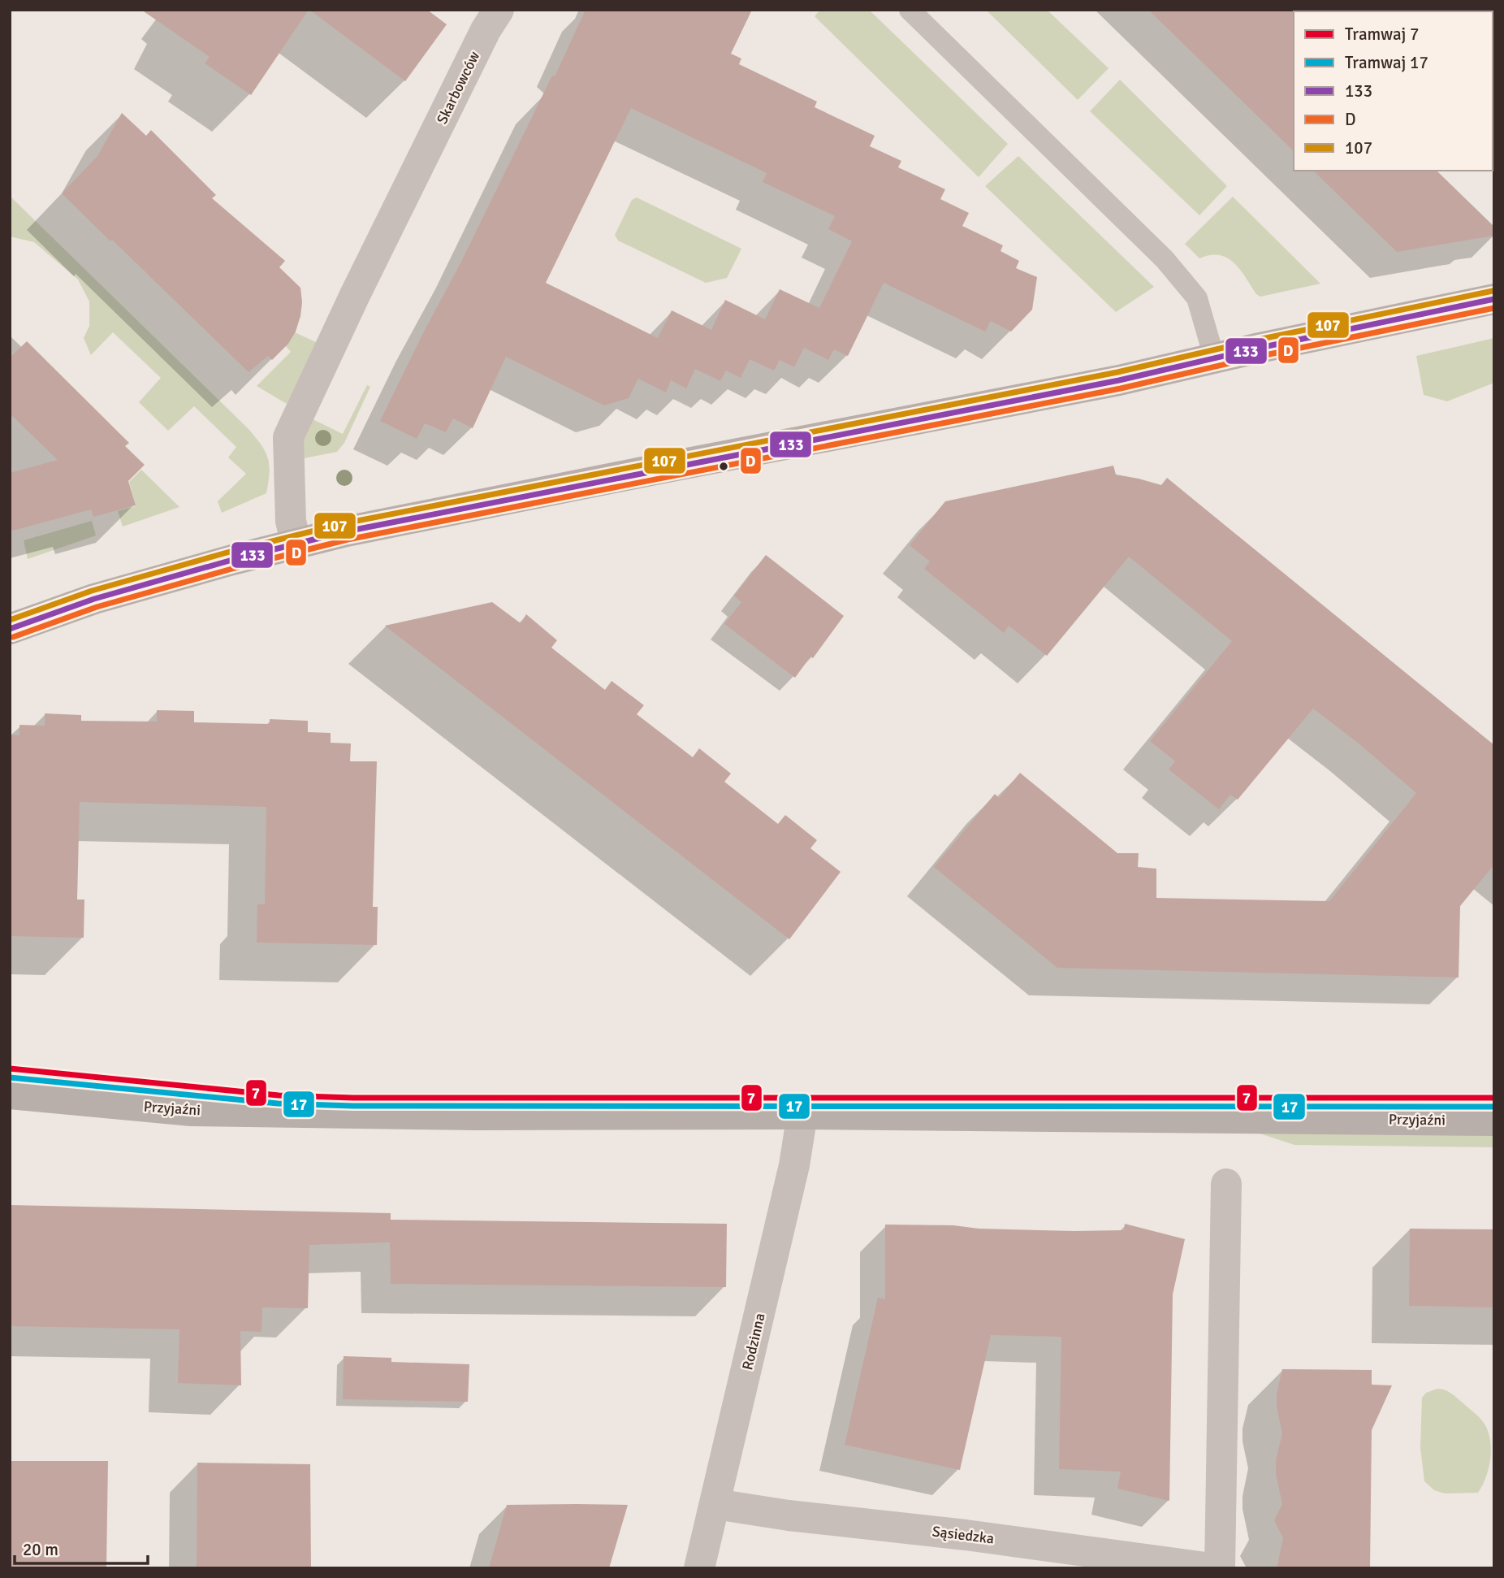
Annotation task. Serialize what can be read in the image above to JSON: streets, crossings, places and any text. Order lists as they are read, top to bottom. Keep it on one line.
{"streets":{"street":["Skarbowców","Przyjaźni","Rodzinna","Sąsiedzka"]},"crossings":[["Przyjaźni","Rodzinna"],["Rodzinna","Sąsiedzka"]],"lines":["transit line 107","transit line 133","transit line D","tram line 7","tram line 17"],"legend":["Tramwaj 7","Tramwaj 17","133","D","107"],"scale_bar":"20 m"}
